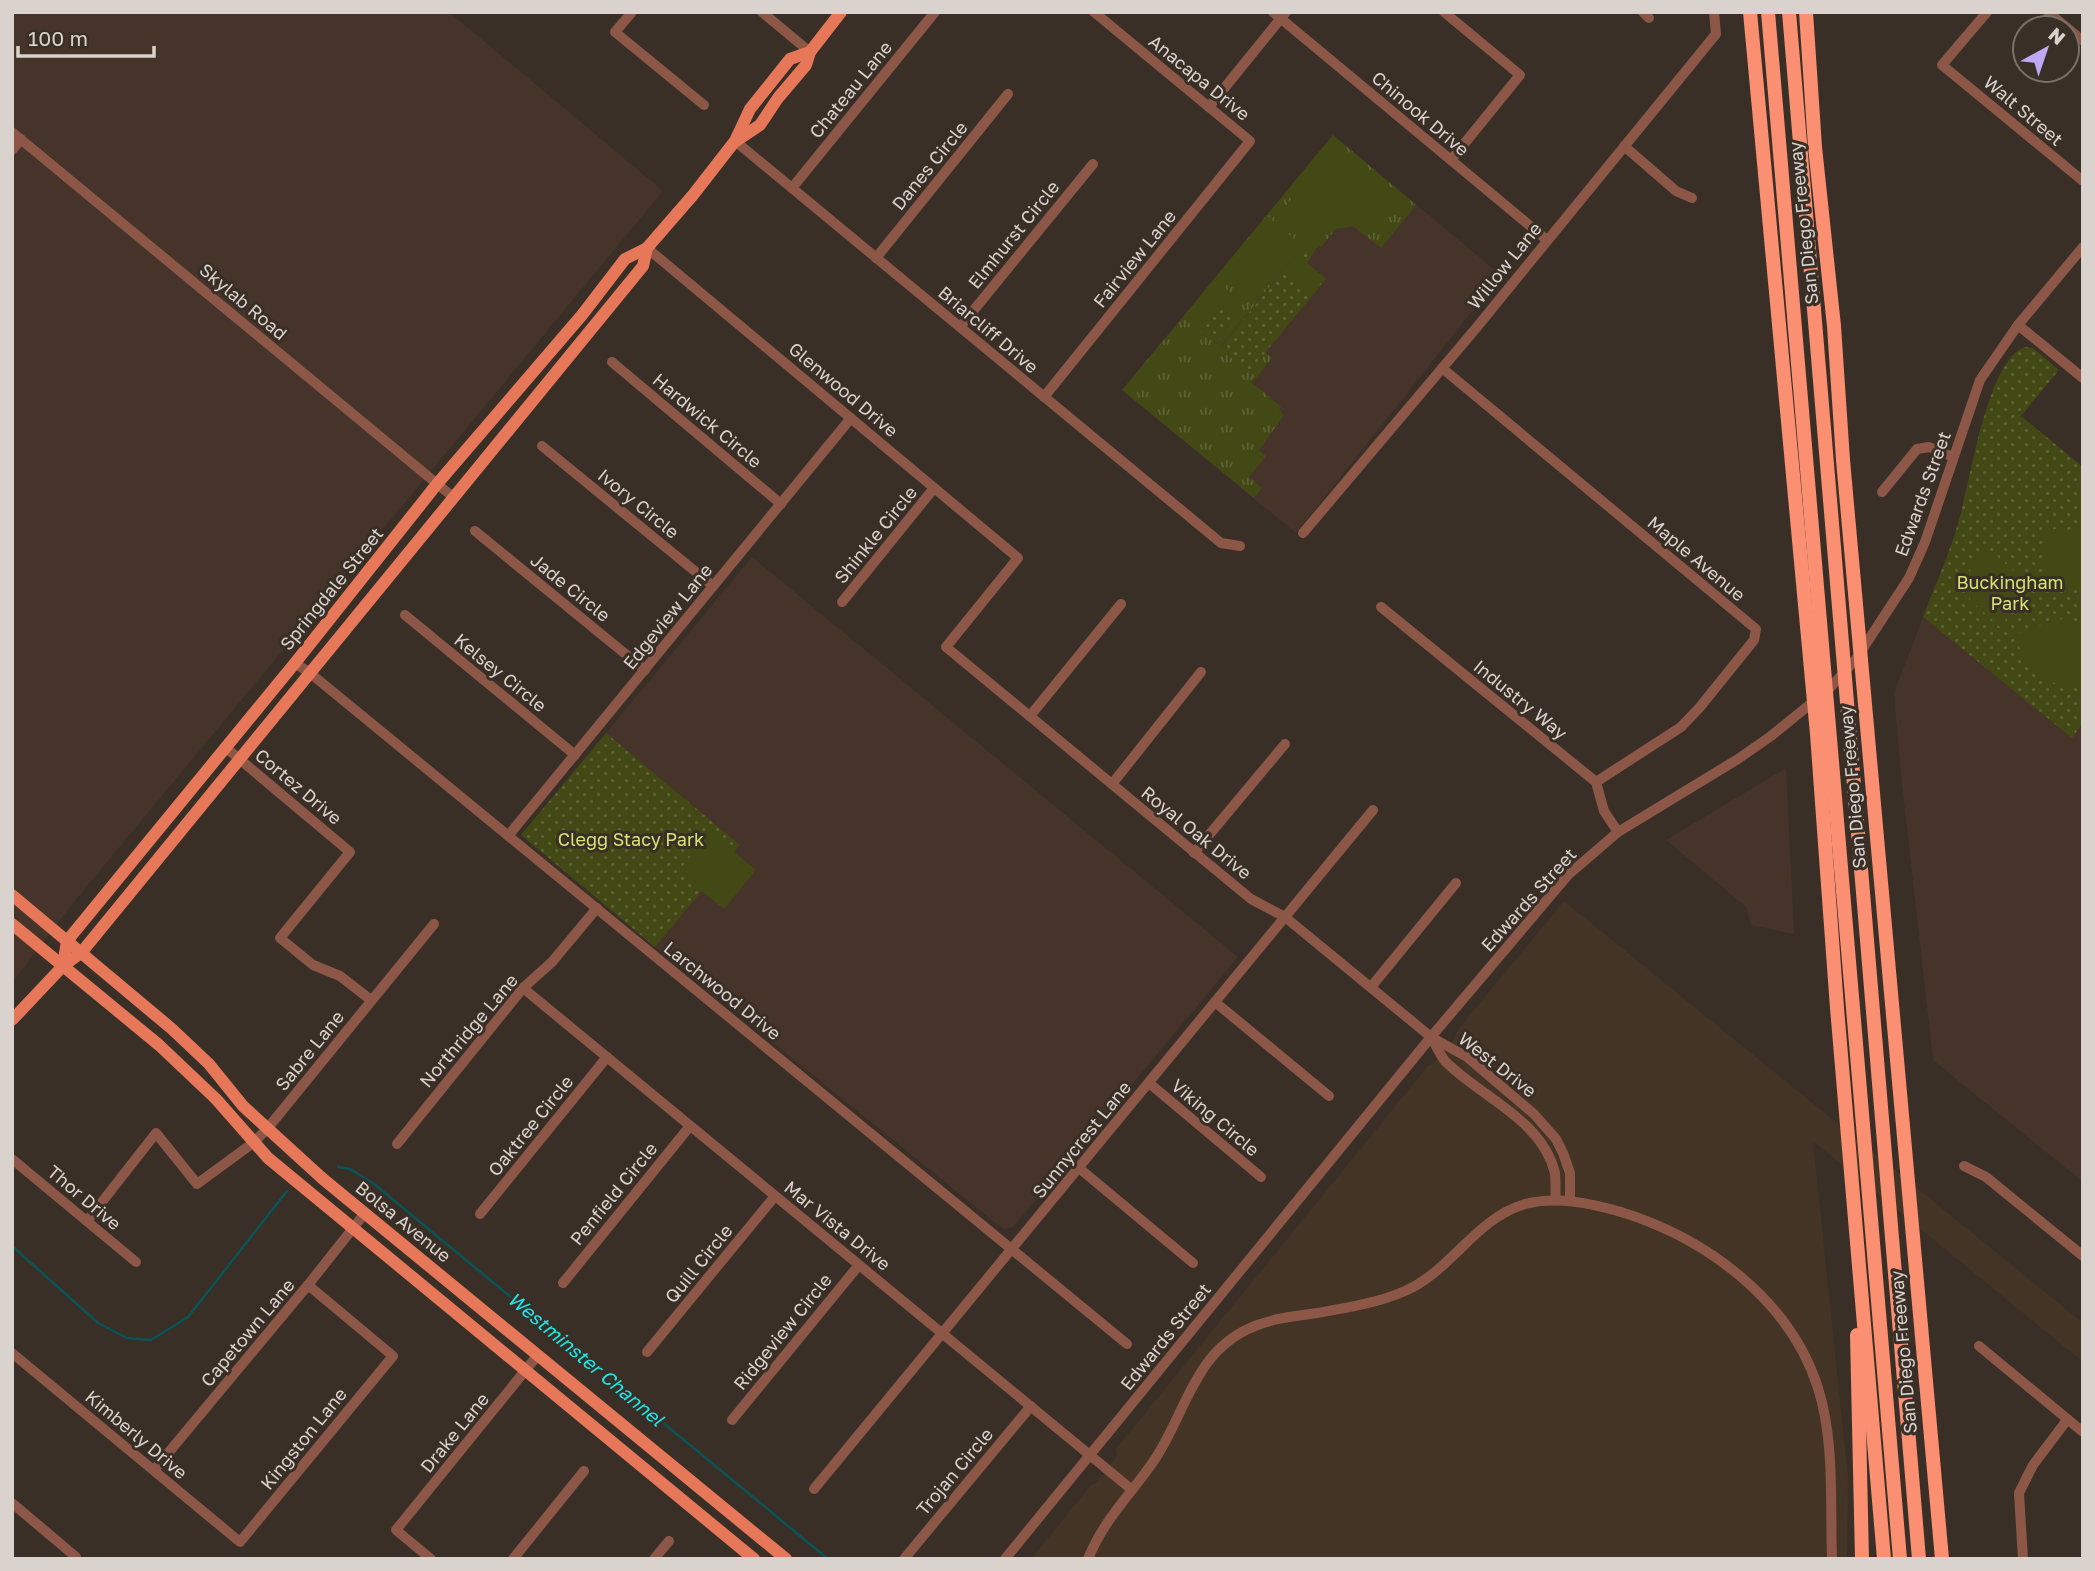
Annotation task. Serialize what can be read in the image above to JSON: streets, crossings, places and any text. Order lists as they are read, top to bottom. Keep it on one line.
{"streets":{"highway":["San Diego Freeway"],"main road":["Springdale Street","Bolsa Avenue"],"street":["Anacapa Drive","Chateau Lane","Walt Street","Chinook Drive","Danes Circle","Elmhurst Circle","Fairview Lane","Willow Lane","Skylab Road","Briarcliff Drive","Glenwood Drive","Hardwick Circle","Edwards Street","Ivory Circle","Shinkle Circle","Maple Avenue","Jade Circle","Edgeview Lane","Kelsey Circle","Industry Way","Cortez Drive","Royal Oak Drive","Larchwood Drive","Northridge Lane","Sabre Lane","West Drive","Viking Circle","Oaktree Circle","Sunnycrest Lane","Penfield Circle","Thor Drive","Mar Vista Drive","Quill Circle","Ridgeview Circle","Capetown Lane","Drake Lane","Kimberly Drive","Kingston Lane","Trojan Circle"]},"crossings":[["Anacapa Drive","Fairview Lane"],["Chateau Lane","Briarcliff Drive"],["Chinook Drive","Willow Lane"],["Danes Circle","Briarcliff Drive"],["Elmhurst Circle","Briarcliff Drive"],["Fairview Lane","Briarcliff Drive"],["Willow Lane","Maple Avenue"],["Skylab Road","Springdale Street"],["Briarcliff Drive","Springdale Street"],["Glenwood Drive","Shinkle Circle"],["Glenwood Drive","Springdale Street"],["Glenwood Drive","Edgeview Lane"],["Glenwood Drive","Royal Oak Drive"],["Hardwick Circle","Edgeview Lane"],["Edwards Street","Royal Oak Drive"],["Edwards Street","West Drive"],["Edwards Street","Mar Vista Drive"],["Ivory Circle","Edgeview Lane"],["Maple Avenue","Industry Way"],["Jade Circle","Edgeview Lane"],["Springdale Street","Cortez Drive"],["Springdale Street","Larchwood Drive"],["Springdale Street","Bolsa Avenue"],["Edgeview Lane","Kelsey Circle"],["Edgeview Lane","Larchwood Drive"],["Cortez Drive","Sabre Lane"],["Royal Oak Drive","West Drive"],["Royal Oak Drive","Sunnycrest Lane"],["Larchwood Drive","Northridge Lane"],["Larchwood Drive","Sunnycrest Lane"],["Northridge Lane","Mar Vista Drive"],["Sabre Lane","Thor Drive"],["Sabre Lane","Bolsa Avenue"],["Viking Circle","Sunnycrest Lane"],["Oaktree Circle","Mar Vista Drive"],["Sunnycrest Lane","Mar Vista Drive"],["Penfield Circle","Mar Vista Drive"],["Bolsa Avenue","Capetown Lane"],["Bolsa Avenue","Drake Lane"],["Mar Vista Drive","Quill Circle"],["Mar Vista Drive","Ridgeview Circle"],["Mar Vista Drive","Trojan Circle"],["Capetown Lane","Kimberly Drive"],["Capetown Lane","Kingston Lane"],["Kimberly Drive","Kingston Lane"]],"water":["Westminster Channel"],"parks":["Buckingham Park","Clegg Stacy Park"],"scale_bar":"100 m","north":"top right"}
